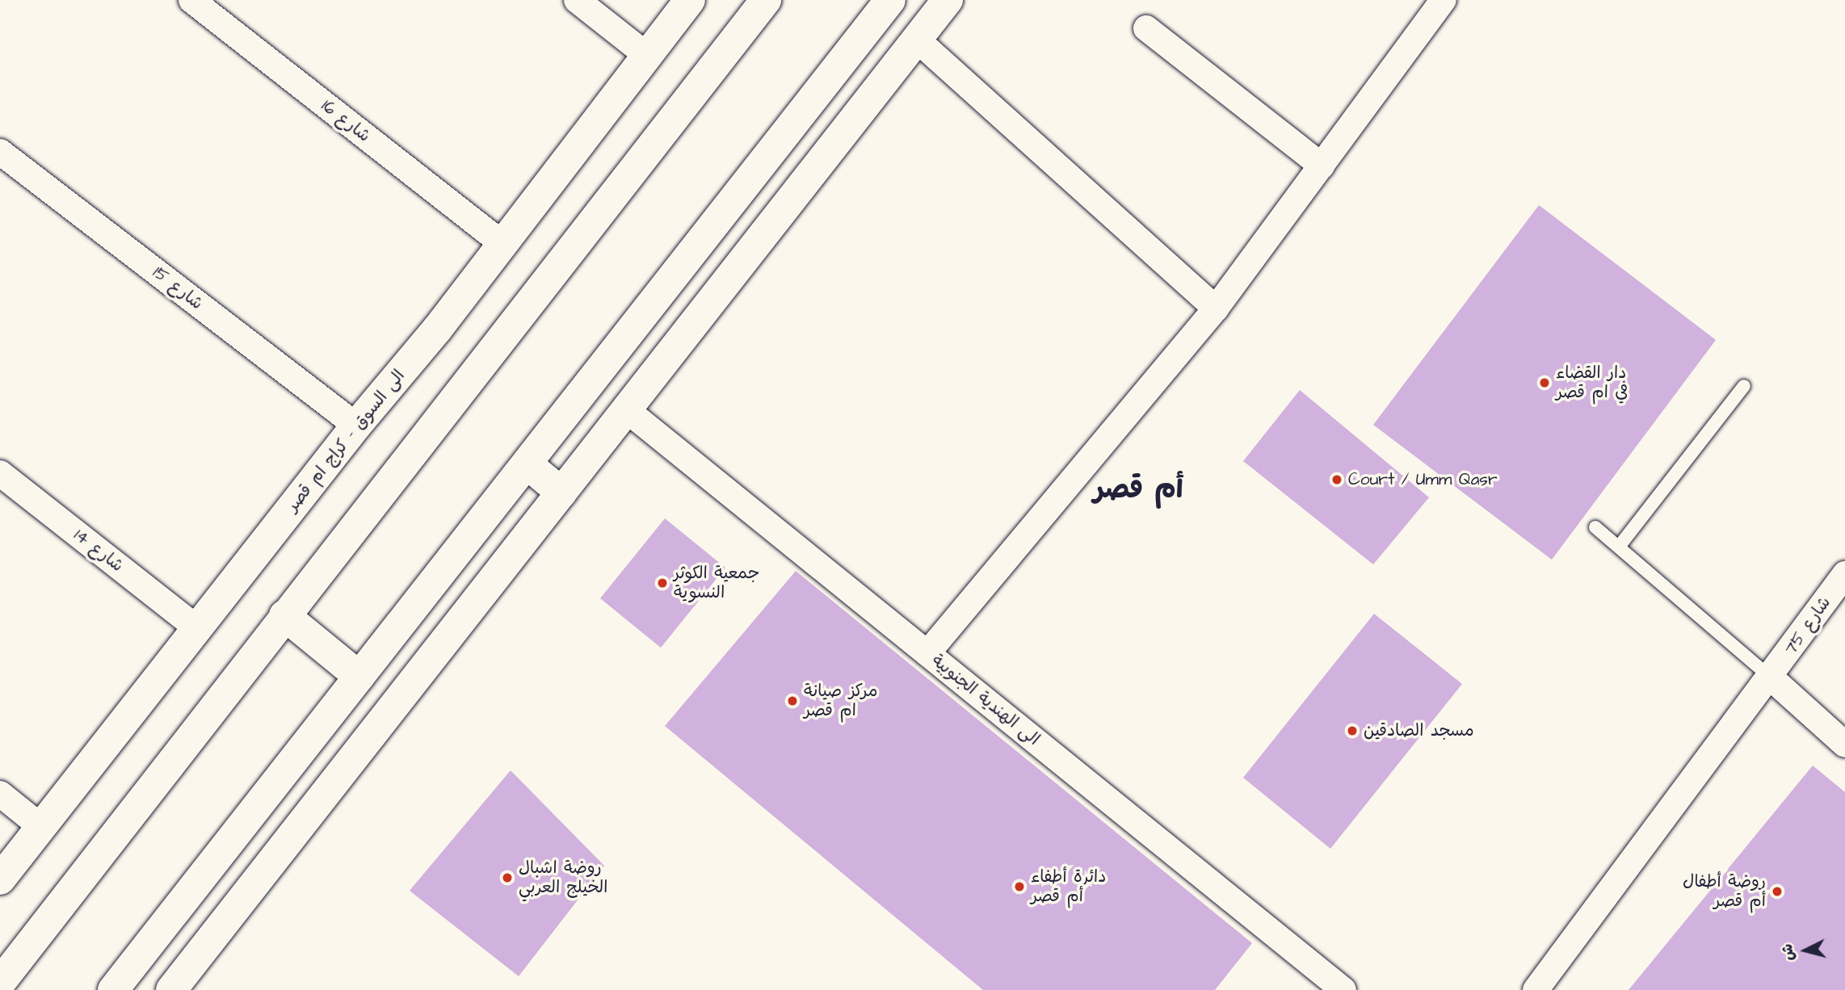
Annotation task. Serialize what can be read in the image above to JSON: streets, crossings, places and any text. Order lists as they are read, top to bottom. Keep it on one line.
{"streets":{"main road":["الى السوق - كراج ام قصر"],"street":["شارع 16","شارع 15","شارع 14","شارع 75","الى الهندية الجنوبية"]},"crossings":[["شارع 16","الى السوق - كراج ام قصر"],["شارع 15","الى السوق - كراج ام قصر"],["الى السوق - كراج ام قصر","شارع 14"]],"districts":["أم قصر"],"places":["دار القضاء في ام قصر","Court / Umm Qasr","جمعية الكوثر النسوية","مركز صيانة ام قصر","مسجد الصادقين","روضة اشبال الخيلج العربي","دائرة أطفاء أم قصر","روضة أطفال أم قصر"],"north":"left"}
